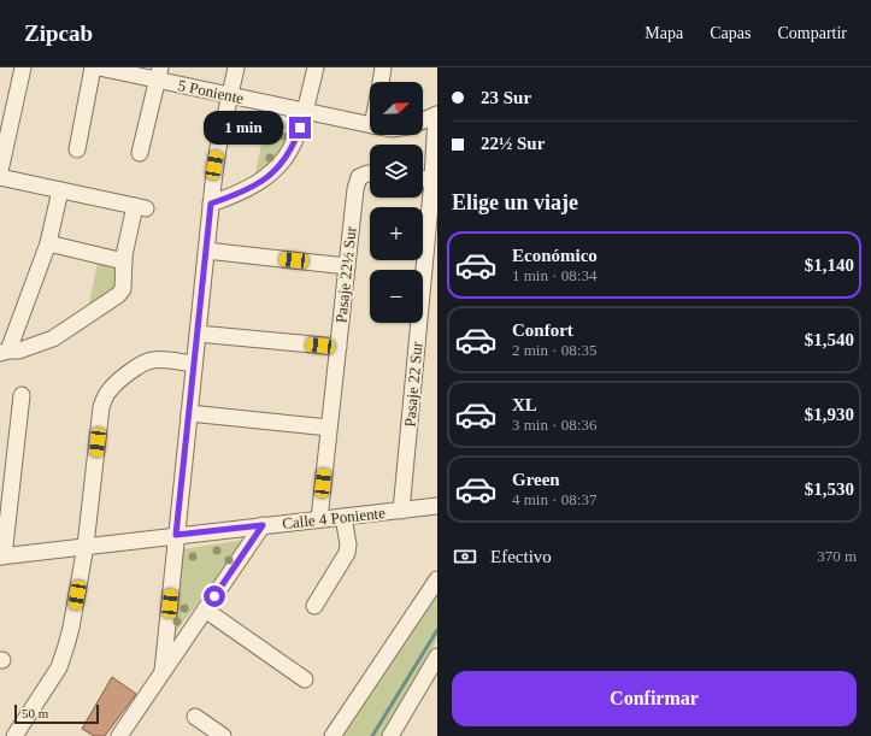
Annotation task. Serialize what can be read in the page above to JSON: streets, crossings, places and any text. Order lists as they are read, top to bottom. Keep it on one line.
{"streets":{"street":["5 Poniente","Pasaje 22½ Sur","Pasaje 22 Sur","Calle 4 Poniente"]},"crossings":[["Pasaje 22½ Sur","Calle 4 Poniente"],["Pasaje 22 Sur","Calle 4 Poniente"]],"scale_bar":"50 m","north":"top right","page":{"header":"Zipcab","nav":["Mapa","Capas","Compartir"],"banner":["23 Sur","22½ Sur"],"map_buttons":["+","−"],"bubble":"1 min","heading":"Elige un viaje","list":[{"name":"Económico","note":"1 min · 08:34","value":"$1,140"},{"name":"Confort","note":"2 min · 08:35","value":"$1,540"},{"name":"XL","note":"3 min · 08:36","value":"$1,930"},{"name":"Green","note":"4 min · 08:37","value":"$1,530"}],"pay":["Efectivo","370 m"],"buttons":"Confirmar","scale":"50 m"}}
